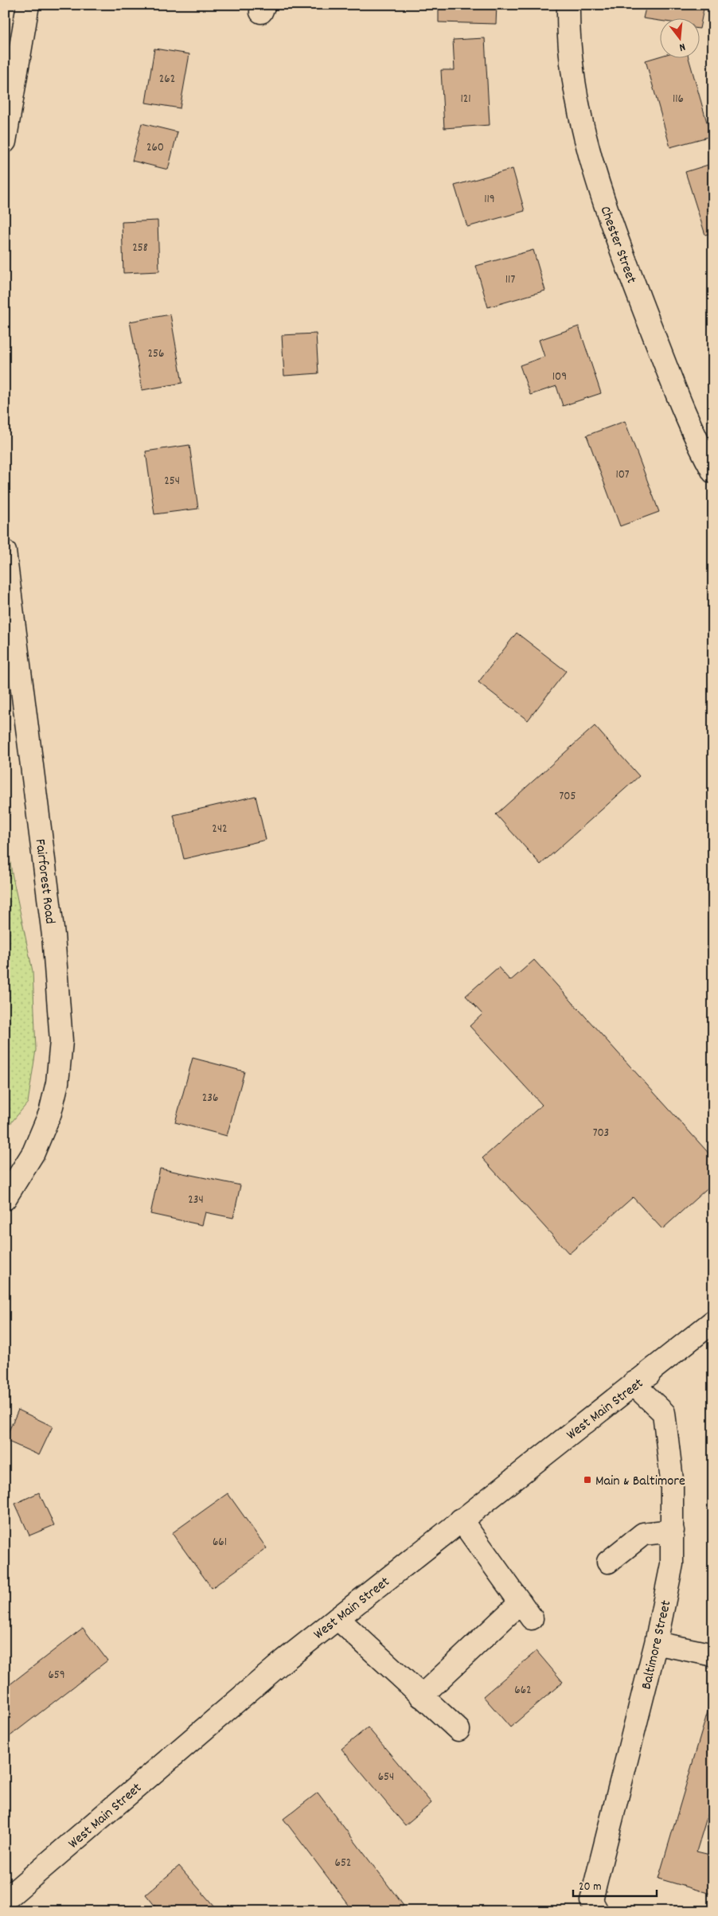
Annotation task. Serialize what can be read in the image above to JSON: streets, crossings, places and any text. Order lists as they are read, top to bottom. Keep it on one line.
{"streets":{"street":["Chester Street","Fairforest Road","West Main Street","Baltimore Street"]},"crossings":[["West Main Street","Baltimore Street"]],"places":{"transit":["Main & Baltimore"]},"house_numbers":["262","121","116","260","119","258","117","256","109","107","254","705","242","236","703","234","661","659","662","654","652"],"scale_bar":"20 m","north":"bottom"}
